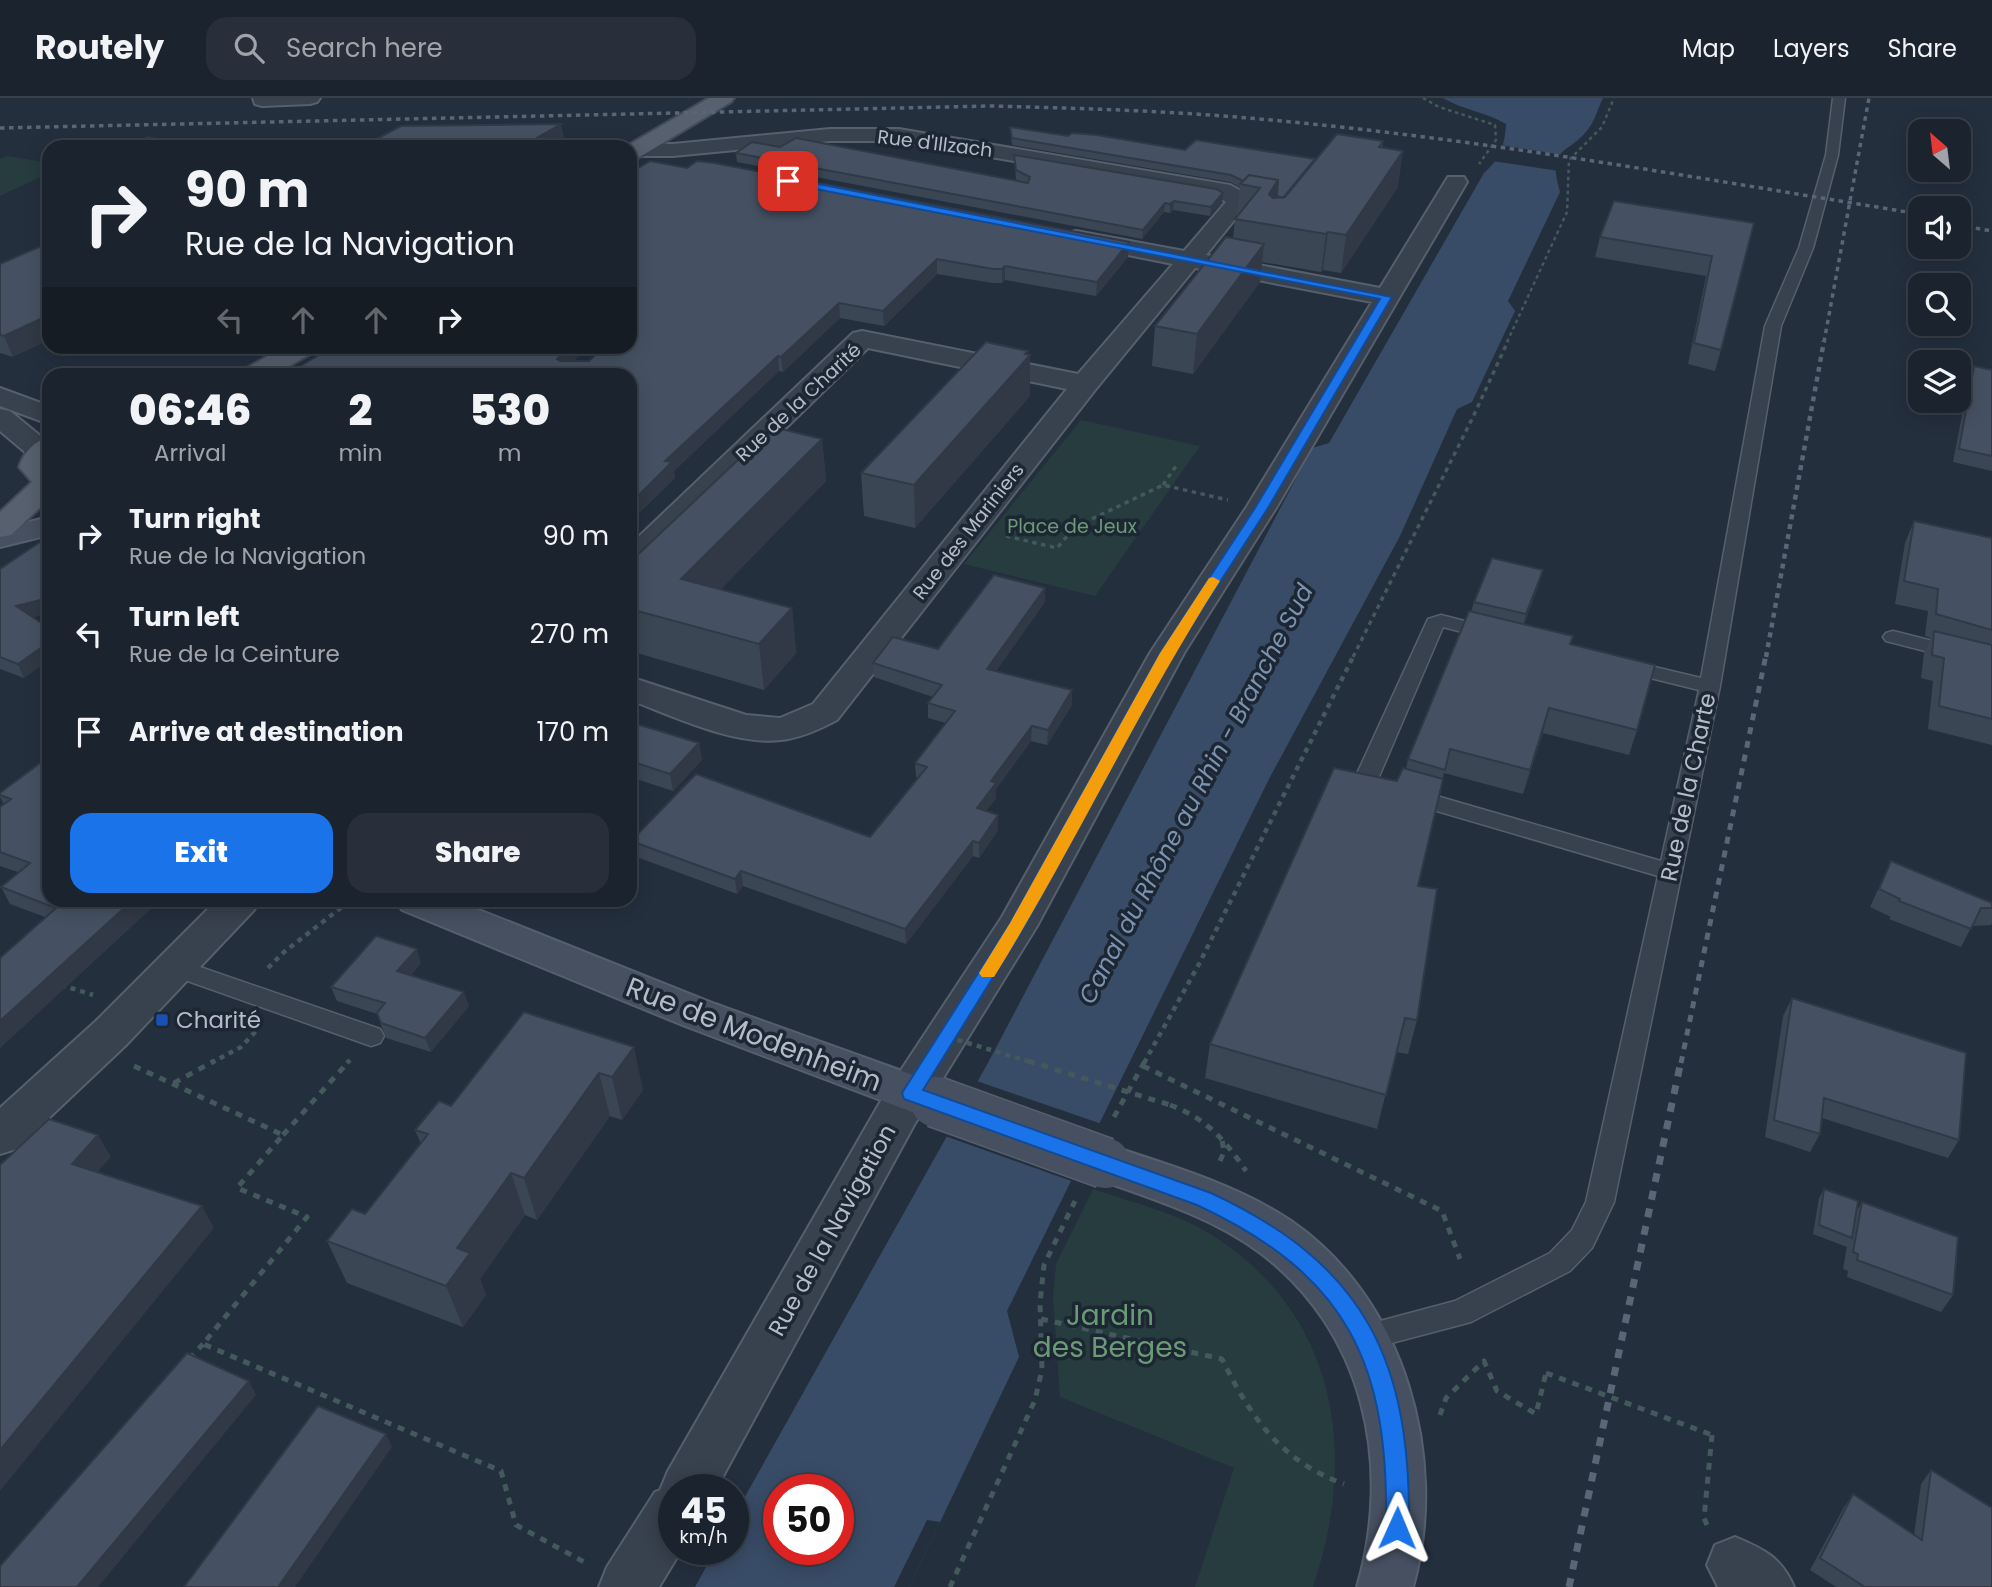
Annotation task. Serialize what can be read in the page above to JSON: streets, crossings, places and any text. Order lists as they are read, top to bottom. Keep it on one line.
{"streets":{"main road":["Rue de Modenheim"],"street":["Rue d'Illzach","Rue de la Charité","Rue des Mariniers","Rue de la Navigation"],"lane":["Rue de la Charte"]},"crossings":[["Rue d'Illzach","Rue des Mariniers"],["Rue de la Charité","Rue des Mariniers"],["Rue de la Charte","Rue de Modenheim"],["Rue de Modenheim","Rue de la Navigation"]],"water":["Canal du Rhône au Rhin - Branche Sud"],"parks":["Place de Jeux","Jardin des Berges"],"places":{"transit":["Charité"]},"north":"top left","page":{"header":"Routely","search":"Search here","nav":["Map","Layers","Share"],"turn":["90 m","Rue de la Navigation"],"eta":["06:46","Arrival","2","min","530","m"],"list":[{"name":"Turn right","note":"Rue de la Navigation","value":"90 m"},{"name":"Turn left","note":"Rue de la Ceinture","value":"270 m"},{"name":"Arrive at destination","value":"170 m"}],"buttons":["Exit","Share"],"speed":"45 km/h","limit":"50"}}
